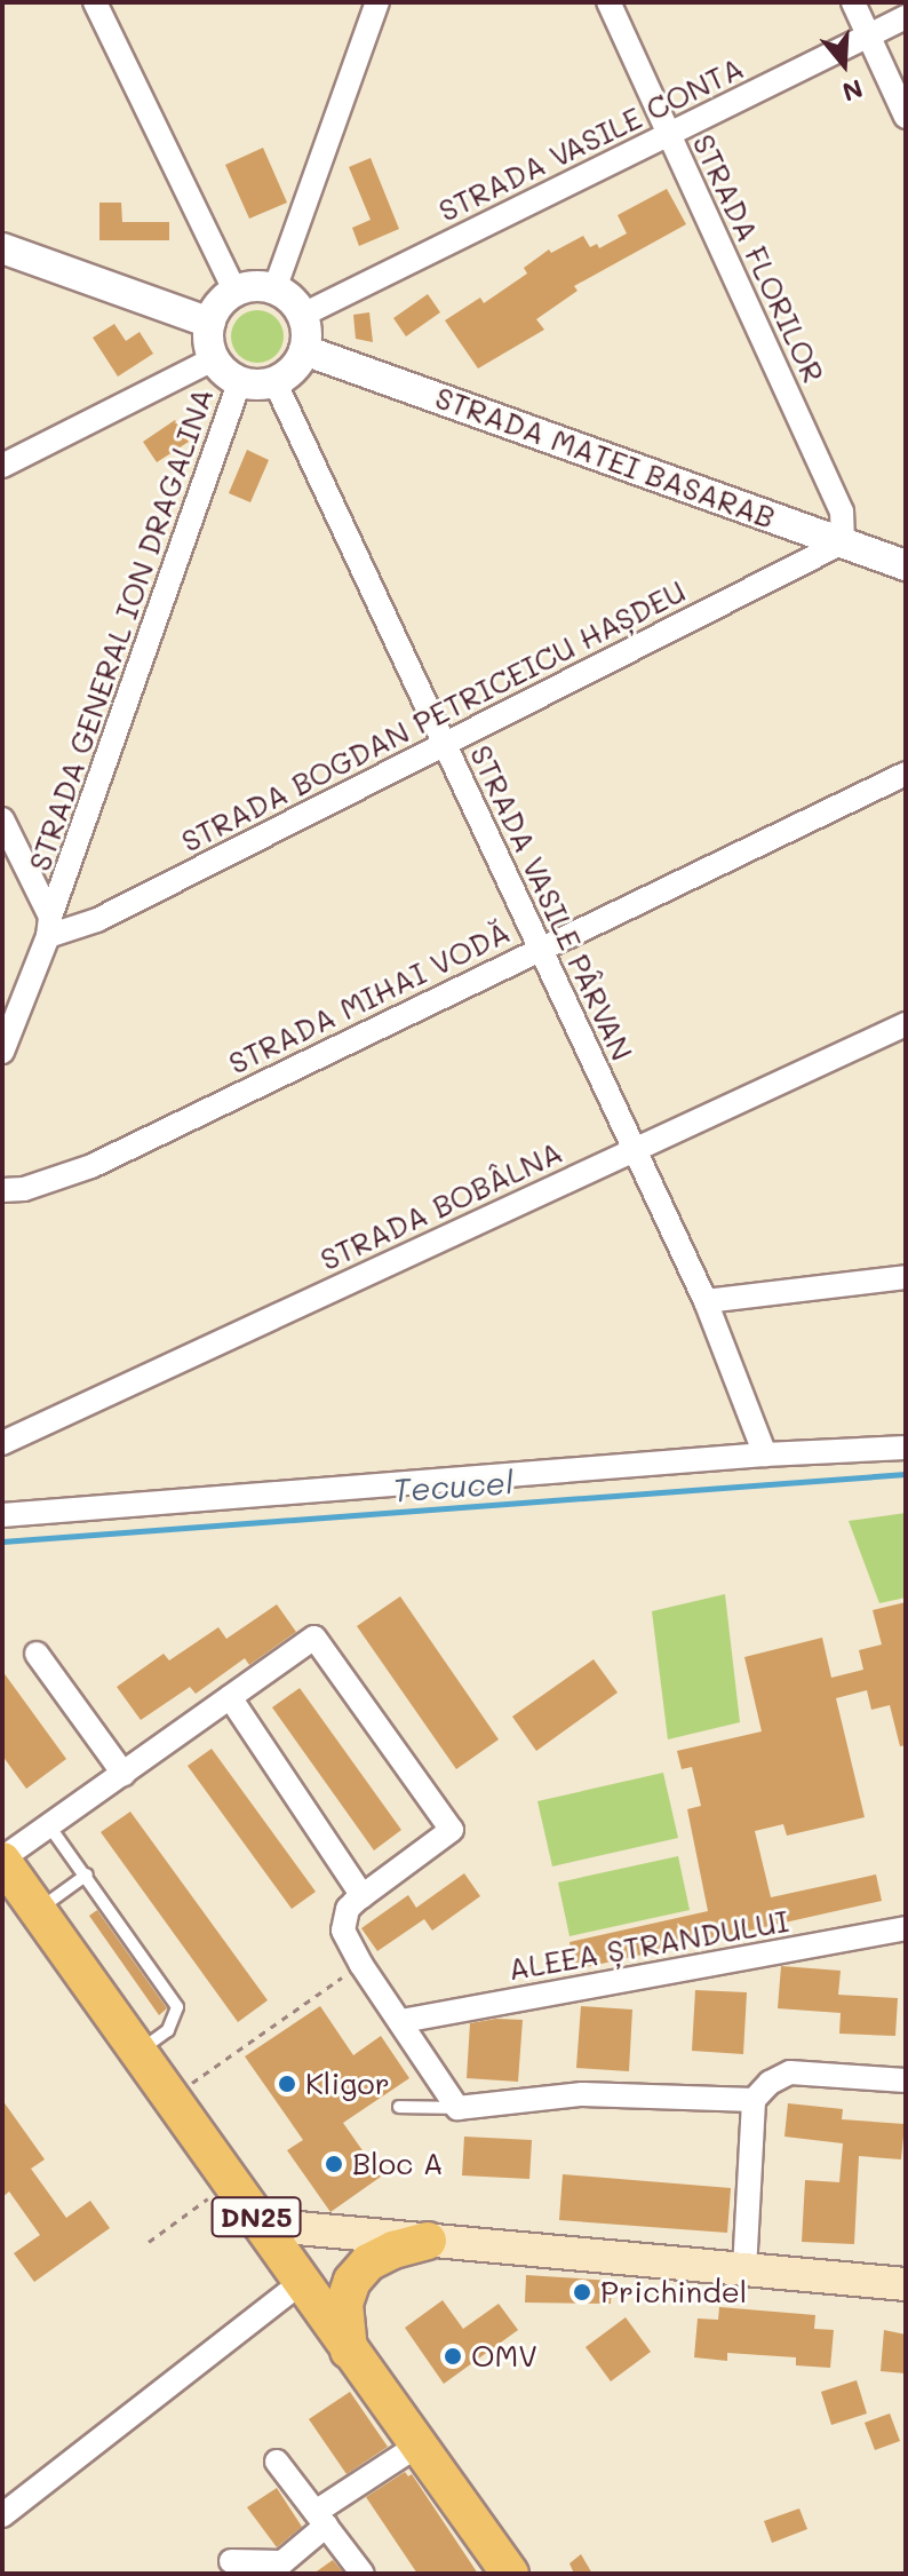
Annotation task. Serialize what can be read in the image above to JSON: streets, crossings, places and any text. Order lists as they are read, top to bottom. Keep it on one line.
{"streets":{"main road":["DN25"],"street":["STRADA VASILE CONTA","STRADA FLORILOR","STRADA MATEI BASARAB","STRADA GENERAL ION DRAGALINA","STRADA BOGDAN PETRICEICU HAȘDEU","STRADA VASILE PÂRVAN","STRADA MIHAI VODĂ","STRADA BOBÂLNA","ALEEA ȘTRANDULUI"]},"crossings":[["STRADA VASILE CONTA","STRADA FLORILOR"],["STRADA VASILE CONTA","STRADA MATEI BASARAB"],["STRADA VASILE CONTA","STRADA GENERAL ION DRAGALINA"],["STRADA VASILE CONTA","STRADA VASILE PÂRVAN"],["STRADA FLORILOR","STRADA MATEI BASARAB"],["STRADA FLORILOR","STRADA BOGDAN PETRICEICU HAȘDEU"],["STRADA MATEI BASARAB","STRADA GENERAL ION DRAGALINA"],["STRADA MATEI BASARAB","STRADA BOGDAN PETRICEICU HAȘDEU"],["STRADA MATEI BASARAB","STRADA VASILE PÂRVAN"],["STRADA GENERAL ION DRAGALINA","STRADA BOGDAN PETRICEICU HAȘDEU"],["STRADA GENERAL ION DRAGALINA","STRADA VASILE PÂRVAN"],["STRADA BOGDAN PETRICEICU HAȘDEU","STRADA VASILE PÂRVAN"],["STRADA VASILE PÂRVAN","STRADA MIHAI VODĂ"],["STRADA VASILE PÂRVAN","STRADA BOBÂLNA"]],"water":["Tecucel"],"places":["Kligor","Bloc A","Prichindel","OMV"],"north":"bottom"}
